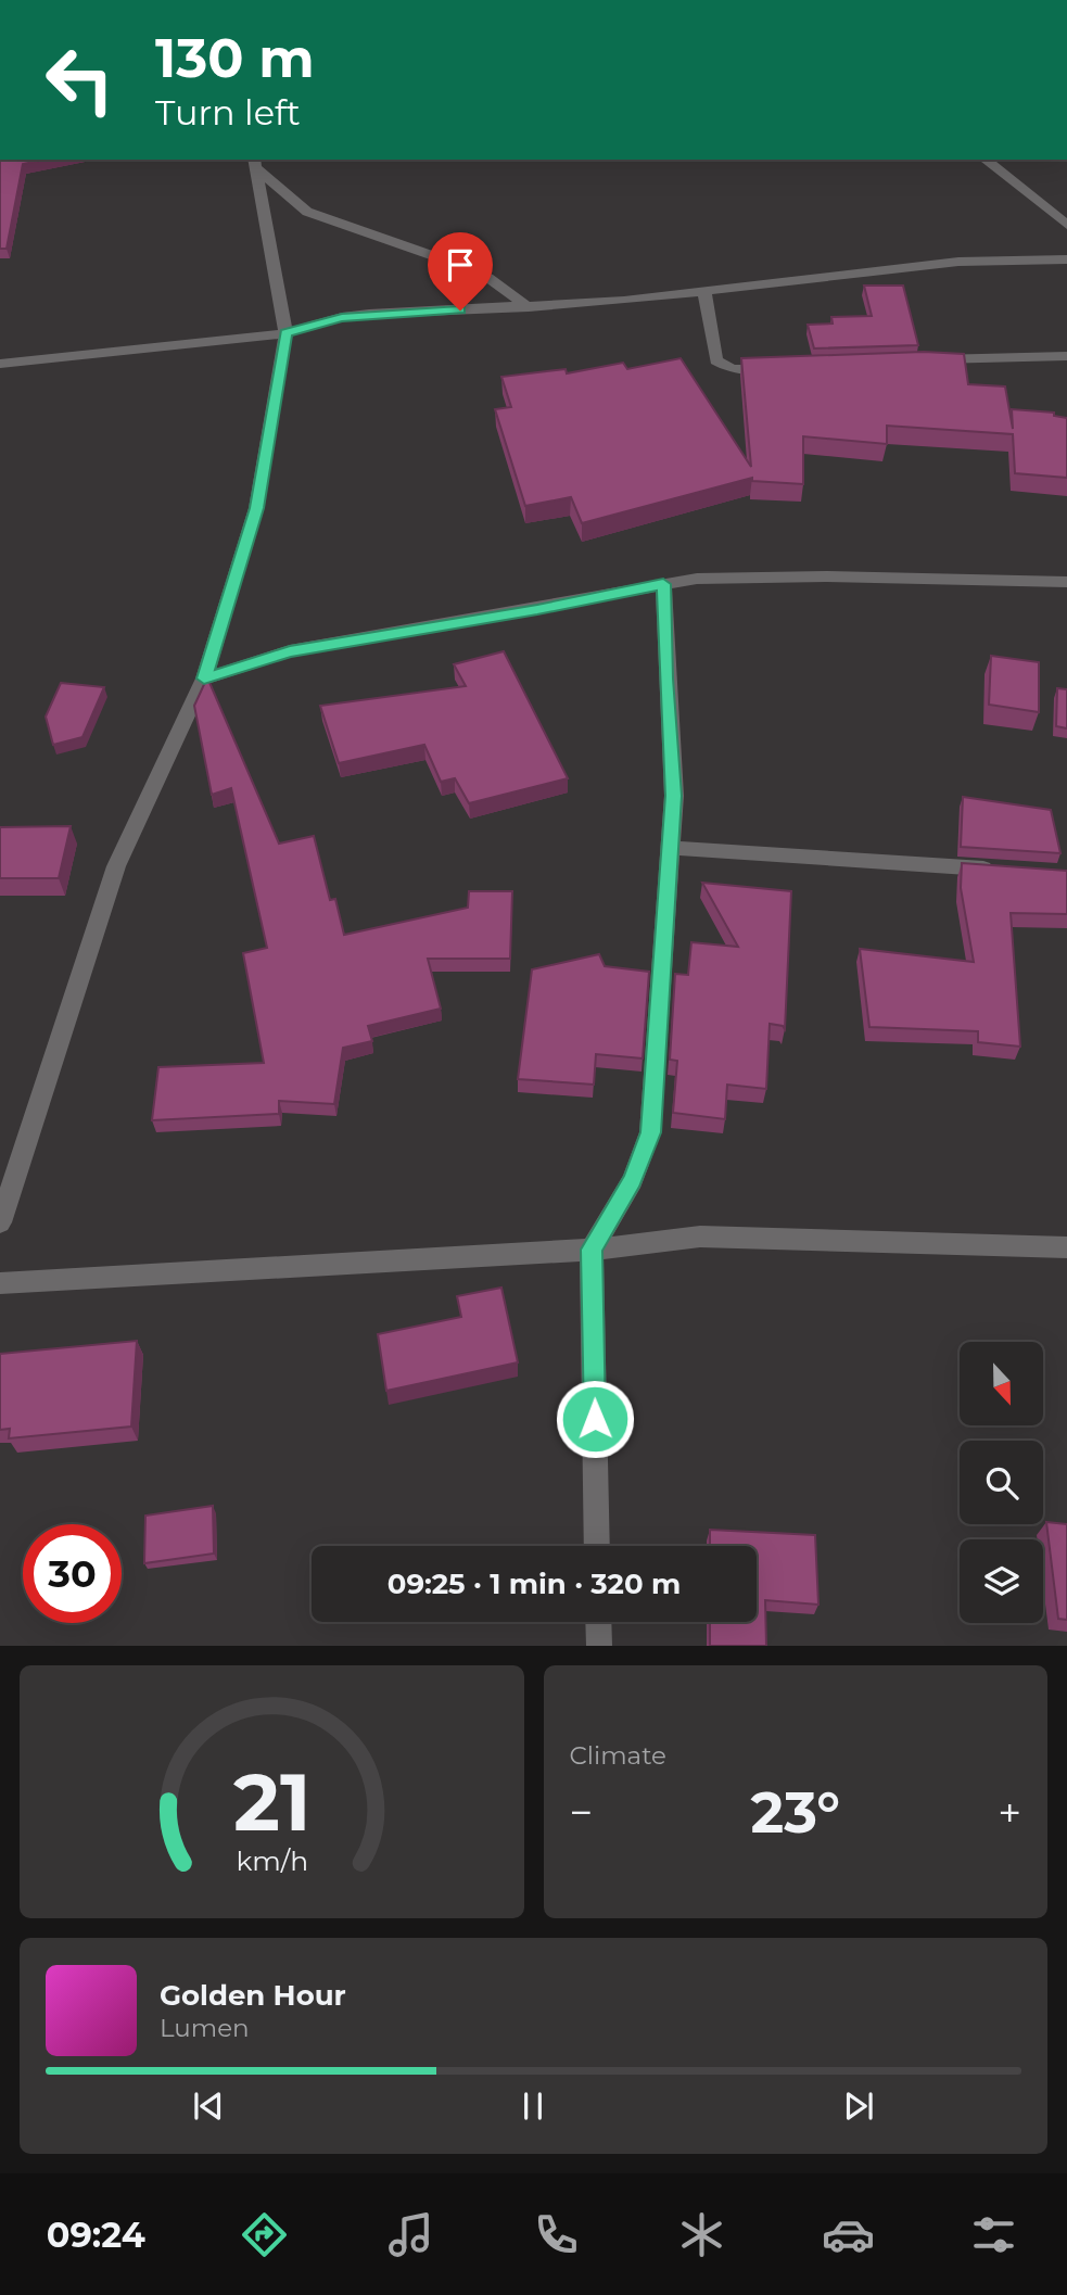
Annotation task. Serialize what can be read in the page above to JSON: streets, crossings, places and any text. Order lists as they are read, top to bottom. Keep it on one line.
{"north":"bottom","page":{"turn":["130 m","Turn left"],"limit":"30","trip":"09:25 · 1 min · 320 m","tile":"Climate","heat":["−","23°","+"],"song":["Golden Hour","Lumen"],"tabs":"09:24","gauge":["21","km/h"]}}
